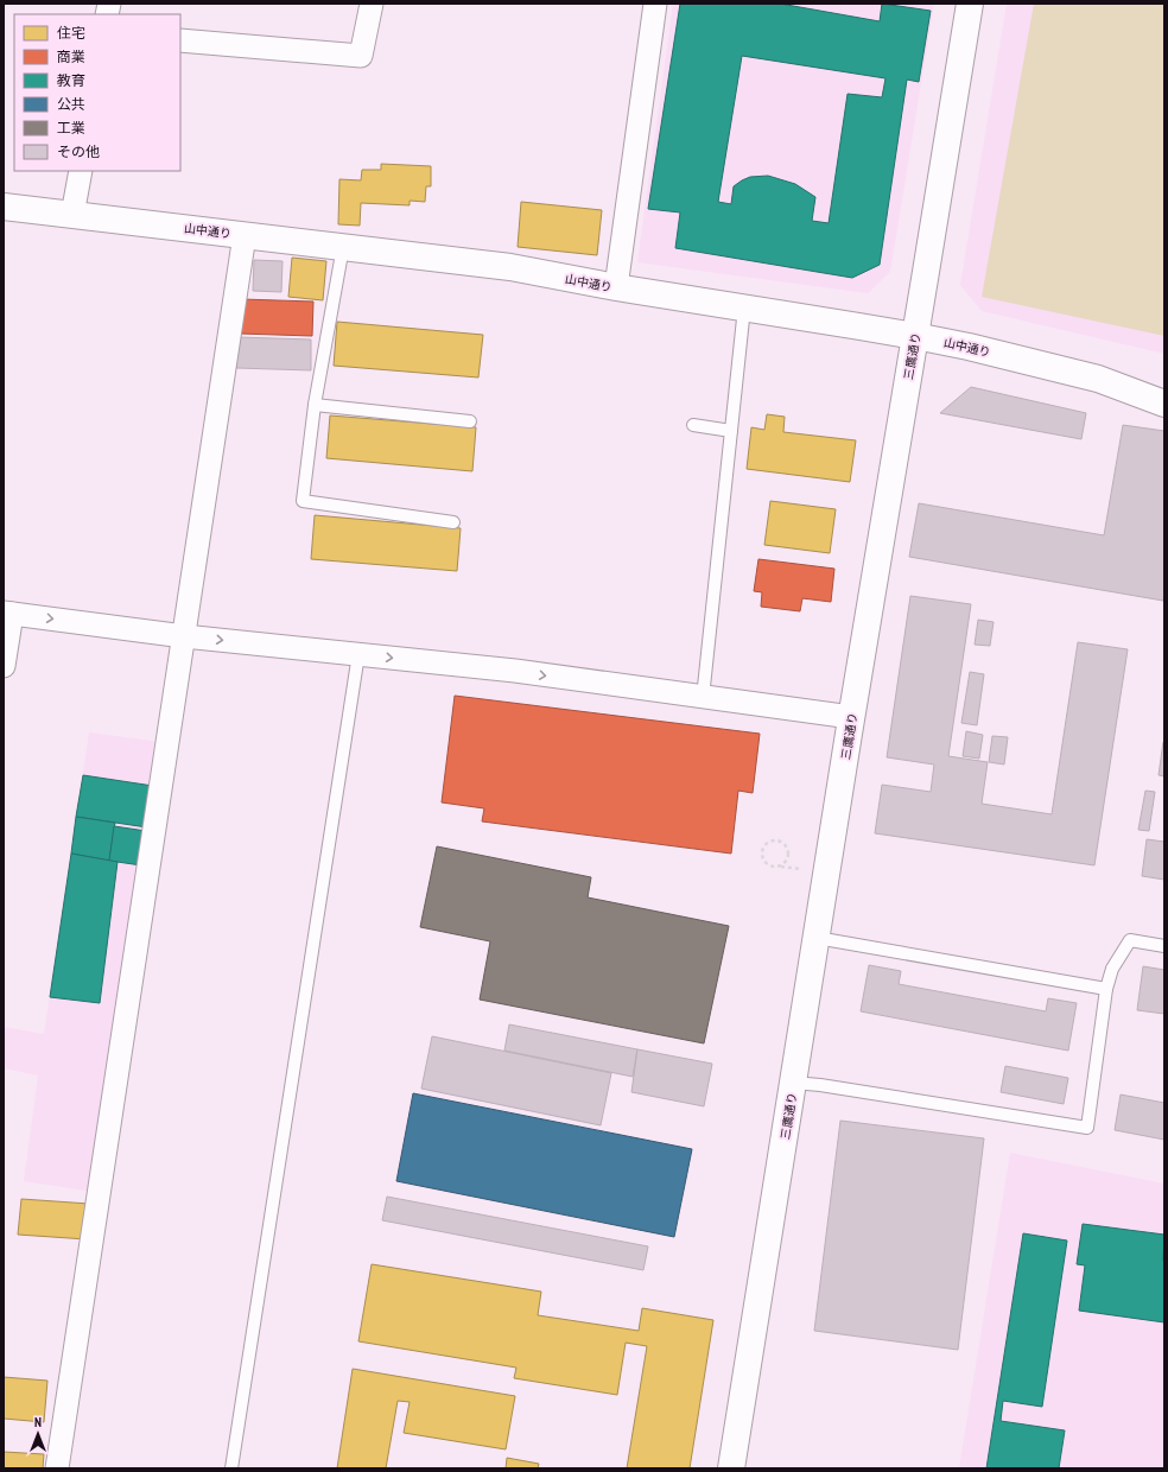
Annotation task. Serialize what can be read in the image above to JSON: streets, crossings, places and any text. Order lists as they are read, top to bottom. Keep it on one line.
{"streets":{"main road":["山中通り","三鷹通り"]},"crossings":[["山中通り","三鷹通り"]],"legend":["住宅","商業","教育","公共","工業","その他"],"north":"top"}
